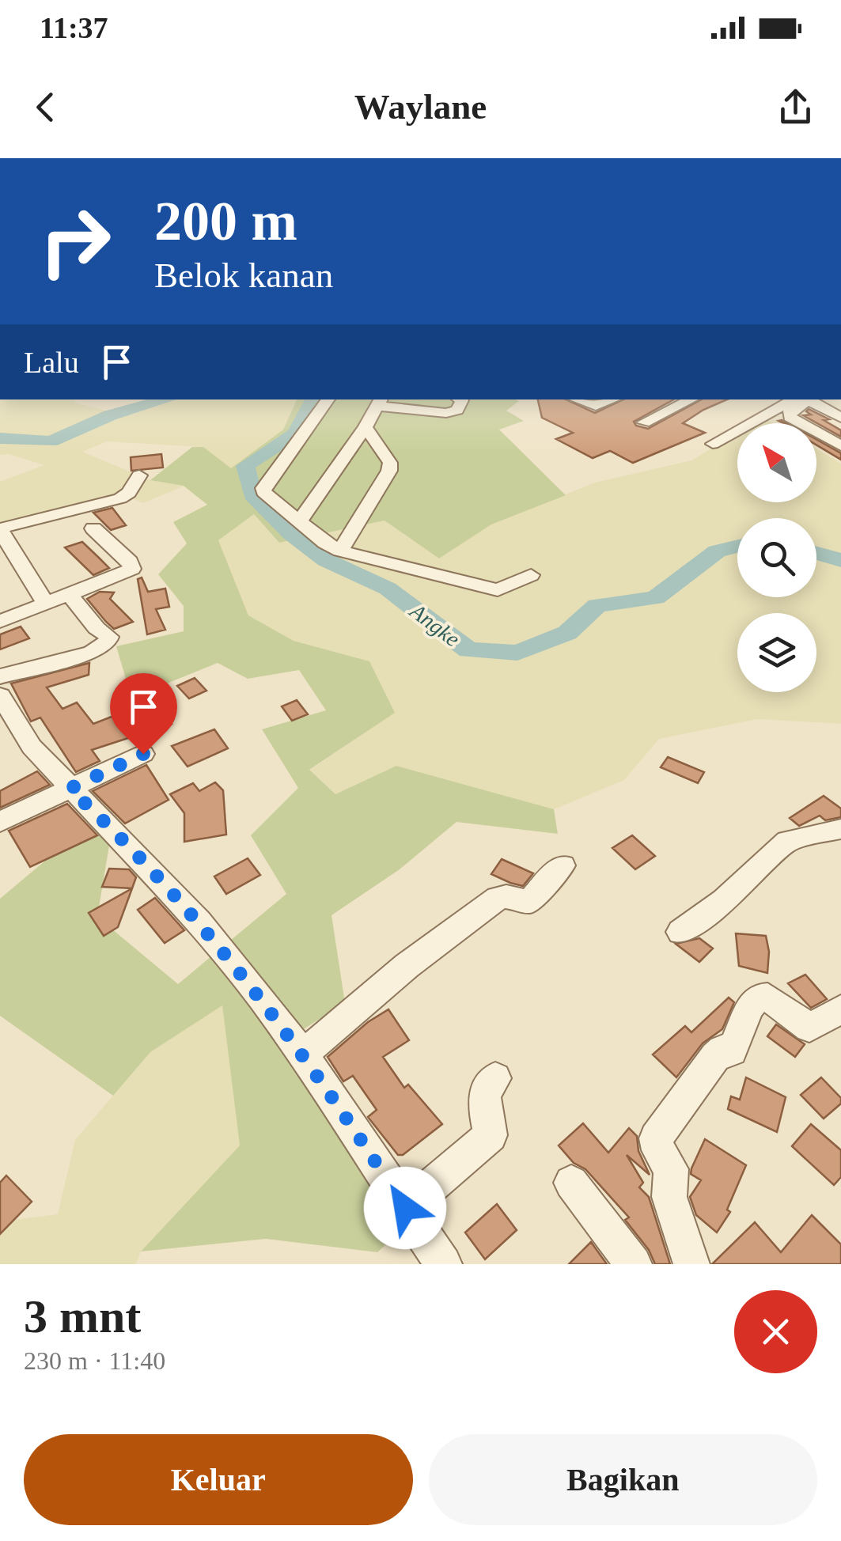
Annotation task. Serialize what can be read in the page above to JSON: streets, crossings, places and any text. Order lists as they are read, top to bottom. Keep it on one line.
{"water":["Angke"],"north":"top left","page":{"status":"11:37","header":"Waylane","turn":["200 m","Belok kanan"],"then":"Lalu","heading":["3 mnt","230 m · 11:40"],"buttons":["Keluar","Bagikan"]}}
